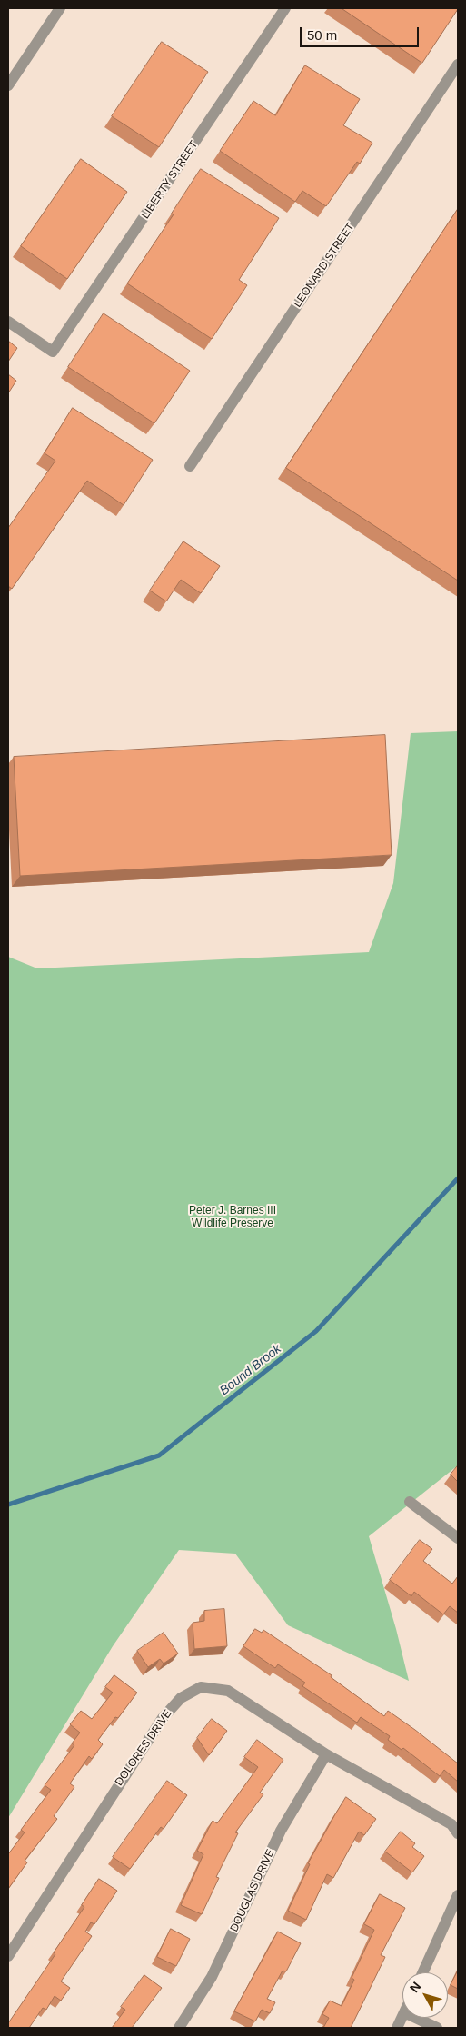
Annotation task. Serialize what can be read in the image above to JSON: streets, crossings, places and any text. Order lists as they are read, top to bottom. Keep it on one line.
{"streets":{"street":["LIBERTY STREET","LEONARD STREET","DOLORES DRIVE","DOUGLAS DRIVE"]},"crossings":[["DOLORES DRIVE","DOUGLAS DRIVE"]],"water":["Bound Brook"],"parks":["Peter J. Barnes III Wildlife Preserve"],"scale_bar":"50 m","north":"top left"}
